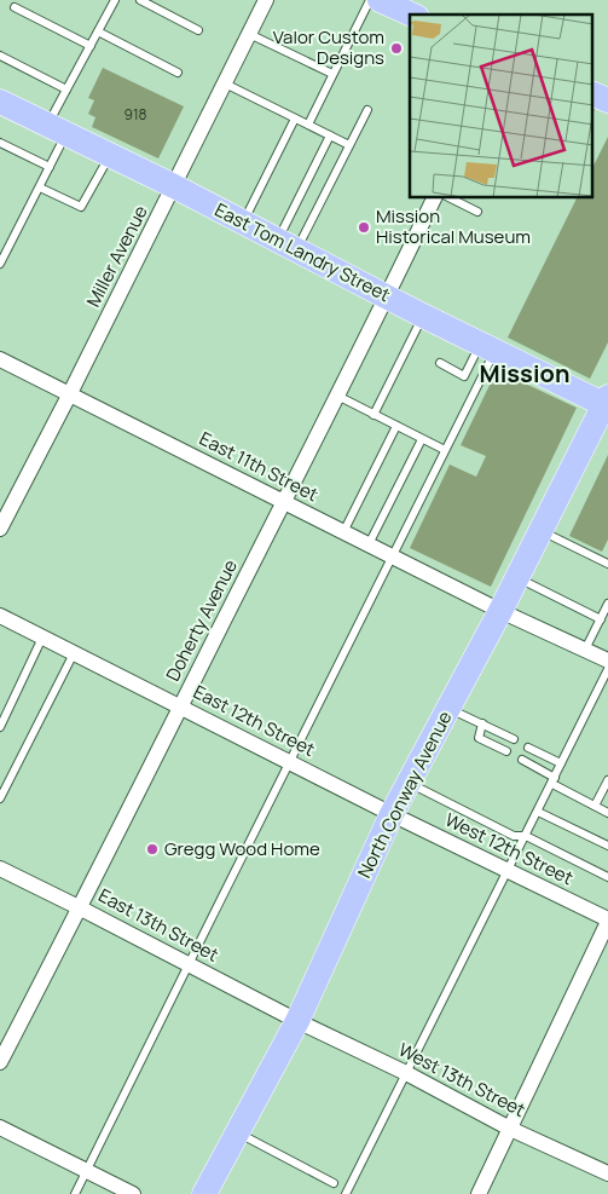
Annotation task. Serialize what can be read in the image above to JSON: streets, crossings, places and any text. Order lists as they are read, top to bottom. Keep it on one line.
{"streets":{"main road":["East Tom Landry Street","North Conway Avenue"],"street":["Miller Avenue","East 11th Street","Doherty Avenue","East 12th Street","West 12th Street","East 13th Street","West 13th Street"]},"crossings":[["East Tom Landry Street","Miller Avenue"],["East Tom Landry Street","Doherty Avenue"],["East Tom Landry Street","North Conway Avenue"],["Miller Avenue","East 11th Street"],["East 11th Street","Doherty Avenue"],["East 11th Street","North Conway Avenue"],["Doherty Avenue","East 12th Street"],["Doherty Avenue","East 13th Street"],["East 12th Street","North Conway Avenue"],["East 12th Street","West 12th Street"],["North Conway Avenue","West 12th Street"],["North Conway Avenue","East 13th Street"],["North Conway Avenue","West 13th Street"],["East 13th Street","West 13th Street"]],"districts":["Mission"],"places":["Valor Custom Designs","Mission Historical Museum","Gregg Wood Home"],"house_numbers":["918"]}
